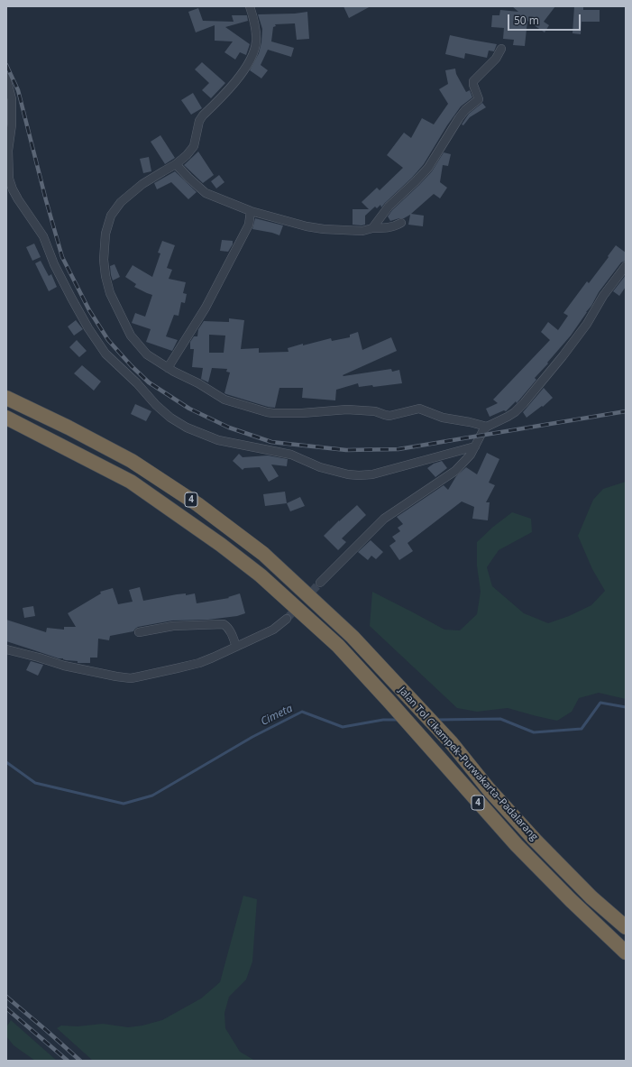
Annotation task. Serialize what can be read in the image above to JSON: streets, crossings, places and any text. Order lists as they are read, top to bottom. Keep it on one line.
{"streets":{"highway":["4","Jalan Tol Cikampek–Purwakarta–Padalarang"]},"water":["Cimeta"],"scale_bar":"50 m"}
